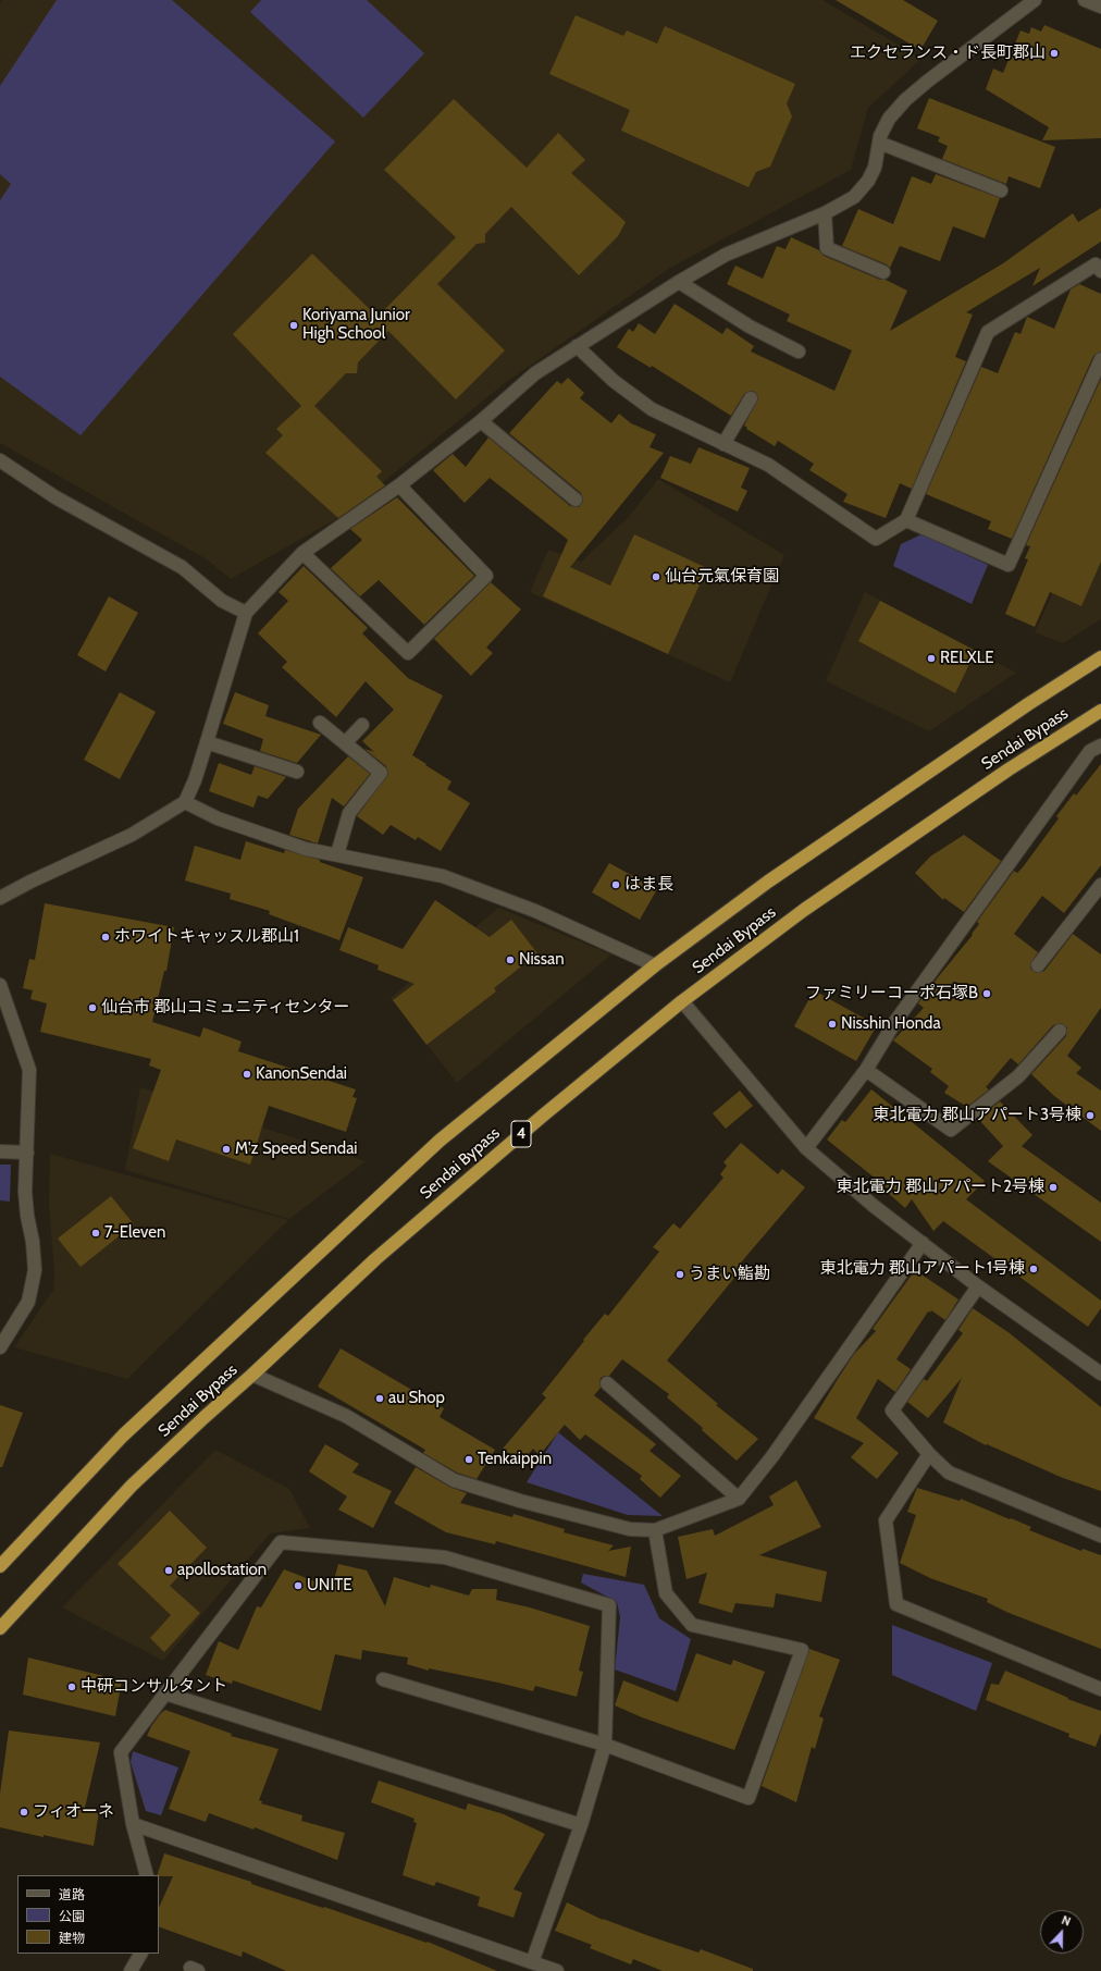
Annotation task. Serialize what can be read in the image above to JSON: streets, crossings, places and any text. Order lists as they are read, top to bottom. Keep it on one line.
{"streets":{"highway":["Sendai Bypass","4"]},"places":["エクセランス・ド長町郡山","Koriyama Junior High School","仙台元氣保育園","RELXLE","はま長","ホワイトキャッスル郡山1","Nissan","ファミリーコーポ石塚B","仙台市 郡山コミュニティセンター","Nisshin Honda","KanonSendai","東北電力 郡山アパート3号棟","M'z Speed Sendai","東北電力 郡山アパート2号棟","7-Eleven","東北電力 郡山アパート1号棟","うまい鮨勘","au Shop","Tenkaippin","apollostation","UNITE","中研コンサルタント","フィオーネ"],"legend":["道路","公園","建物"],"north":"top"}
